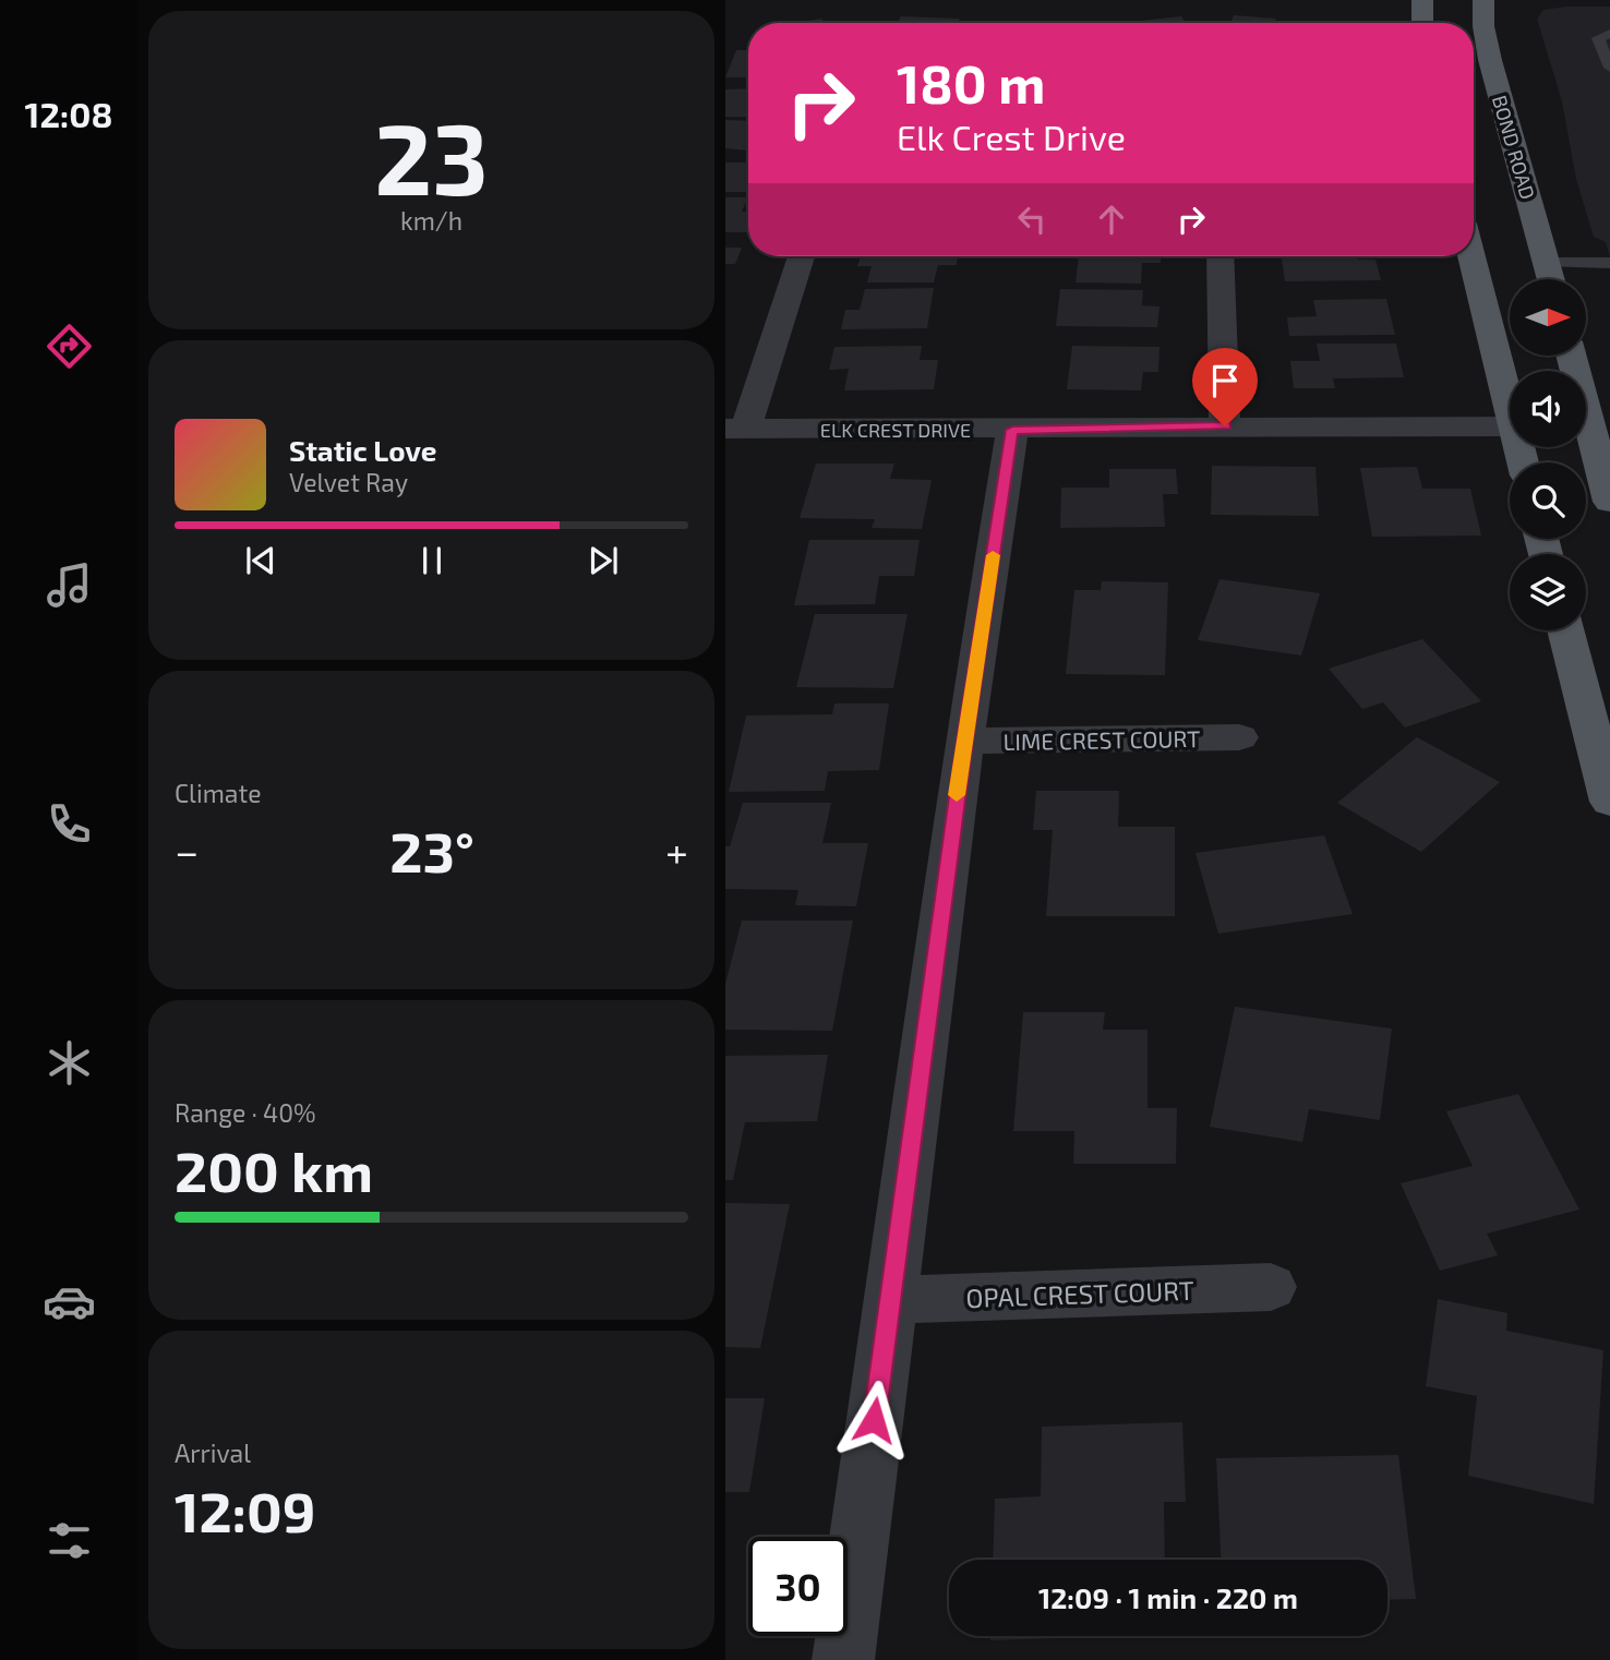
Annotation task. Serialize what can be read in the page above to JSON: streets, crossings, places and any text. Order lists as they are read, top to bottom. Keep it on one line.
{"streets":{"main road":["BOND ROAD"],"street":["ELK CREST DRIVE","LIME CREST COURT","OPAL CREST COURT"]},"north":"right","page":{"tabs":"12:08","tile":[["23","km/h"],"Climate",["Range · 40%","200 km"],["Arrival","12:09"]],"turn":["180 m","Elk Crest Drive"],"song":["Static Love","Velvet Ray"],"heat":["−","23°","+"],"limit":"30","trip":"12:09 · 1 min · 220 m"}}
